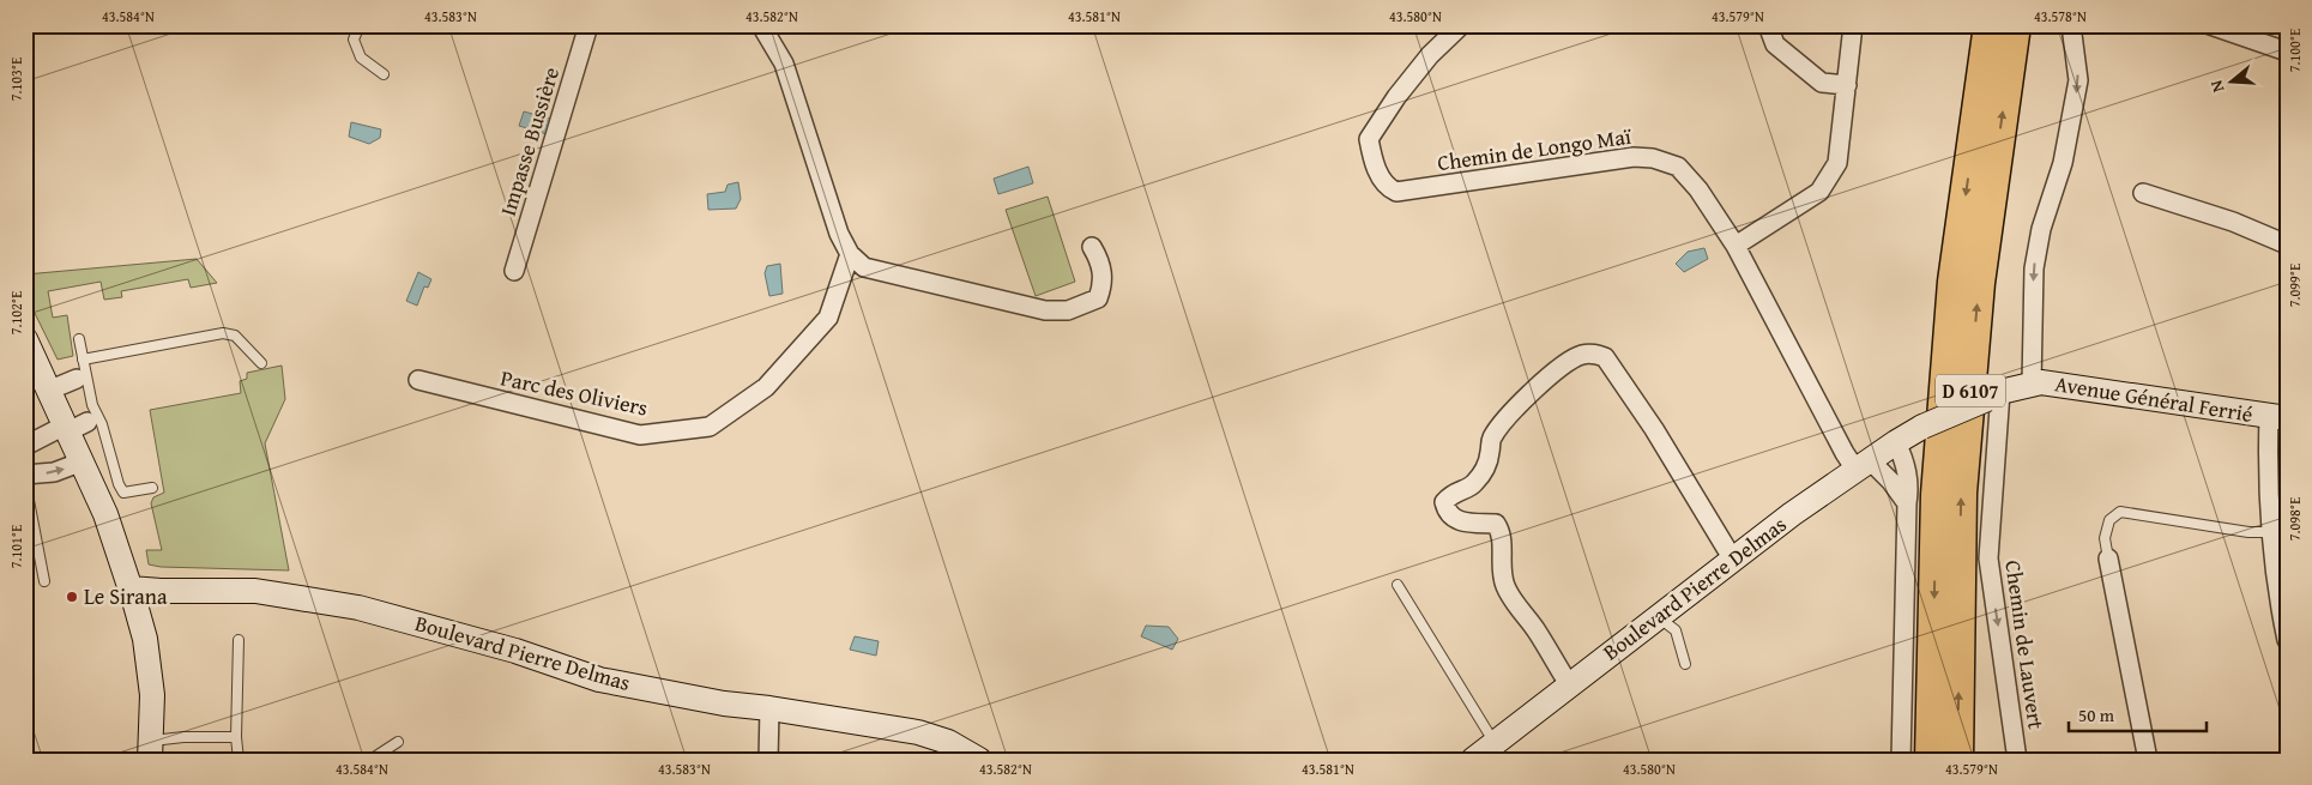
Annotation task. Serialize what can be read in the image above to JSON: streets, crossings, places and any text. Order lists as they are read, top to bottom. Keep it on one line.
{"streets":{"highway":["D 6107"],"street":["Impasse Bussière","Chemin de Longo Maï","Parc des Oliviers","Avenue Général Ferrié","Boulevard Pierre Delmas","Chemin de Lauvert"]},"crossings":[["Chemin de Longo Maï","Boulevard Pierre Delmas"],["Avenue Général Ferrié","Boulevard Pierre Delmas"],["Avenue Général Ferrié","Chemin de Lauvert"]],"places":["Le Sirana"],"scale_bar":"50 m","north":"left","coordinates":["43.584°N","43.583°N","43.582°N","43.581°N","43.580°N","43.579°N","43.578°N","7.100°E","7.103°E","7.099°E","7.102°E","7.098°E","7.101°E"]}
